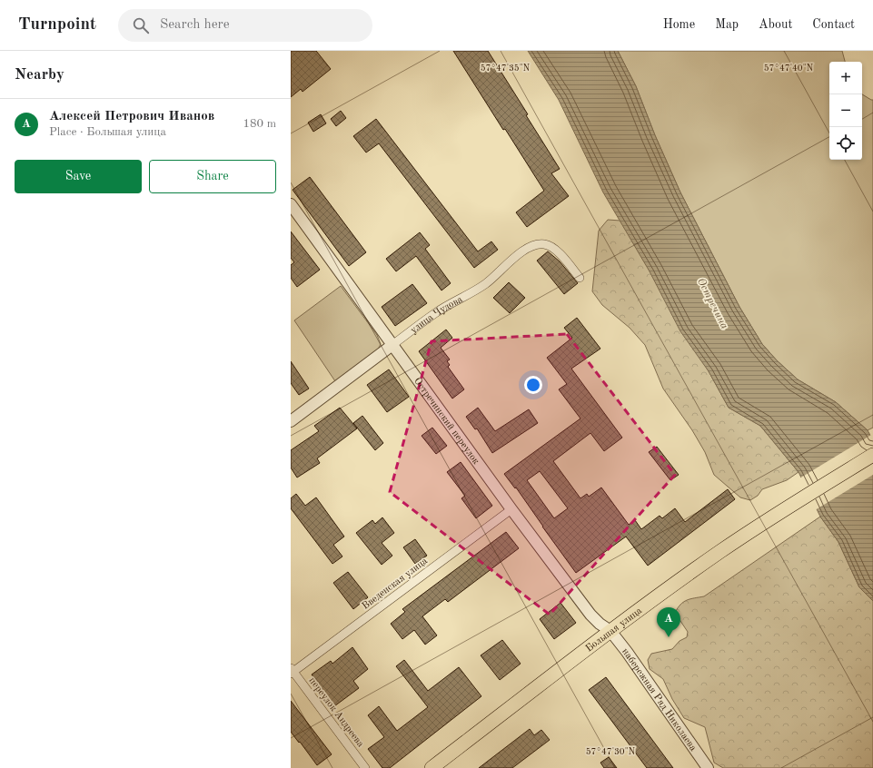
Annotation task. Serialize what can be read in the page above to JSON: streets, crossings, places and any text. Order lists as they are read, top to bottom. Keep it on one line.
{"streets":{"main road":["Большая улица"],"street":["улица Чудова","Остречинский переулок","Введенская улица","набережная Ряд Николаева","переулок Андреева"]},"crossings":[["улица Чудова","Остречинский переулок"],["Остречинский переулок","Введенская улица"],["Остречинский переулок","Большая улица"],["Остречинский переулок","набережная Ряд Николаева"],["Введенская улица","переулок Андреева"],["Большая улица","набережная Ряд Николаева"]],"water":["Остречина"],"page":{"header":"Turnpoint","search":"Search here","nav":["Home","Map","About","Contact"],"heading":"Nearby","map_buttons":["+","−"],"list":[{"mark":"A","name":"Алексей Петрович Иванов","note":"Place · Большая улица","value":"180 m"}],"buttons":["Save","Share"],"pins":"A"},"coordinates":["57°47'35\"N","57°47'40\"N","57°47'30\"N"]}
